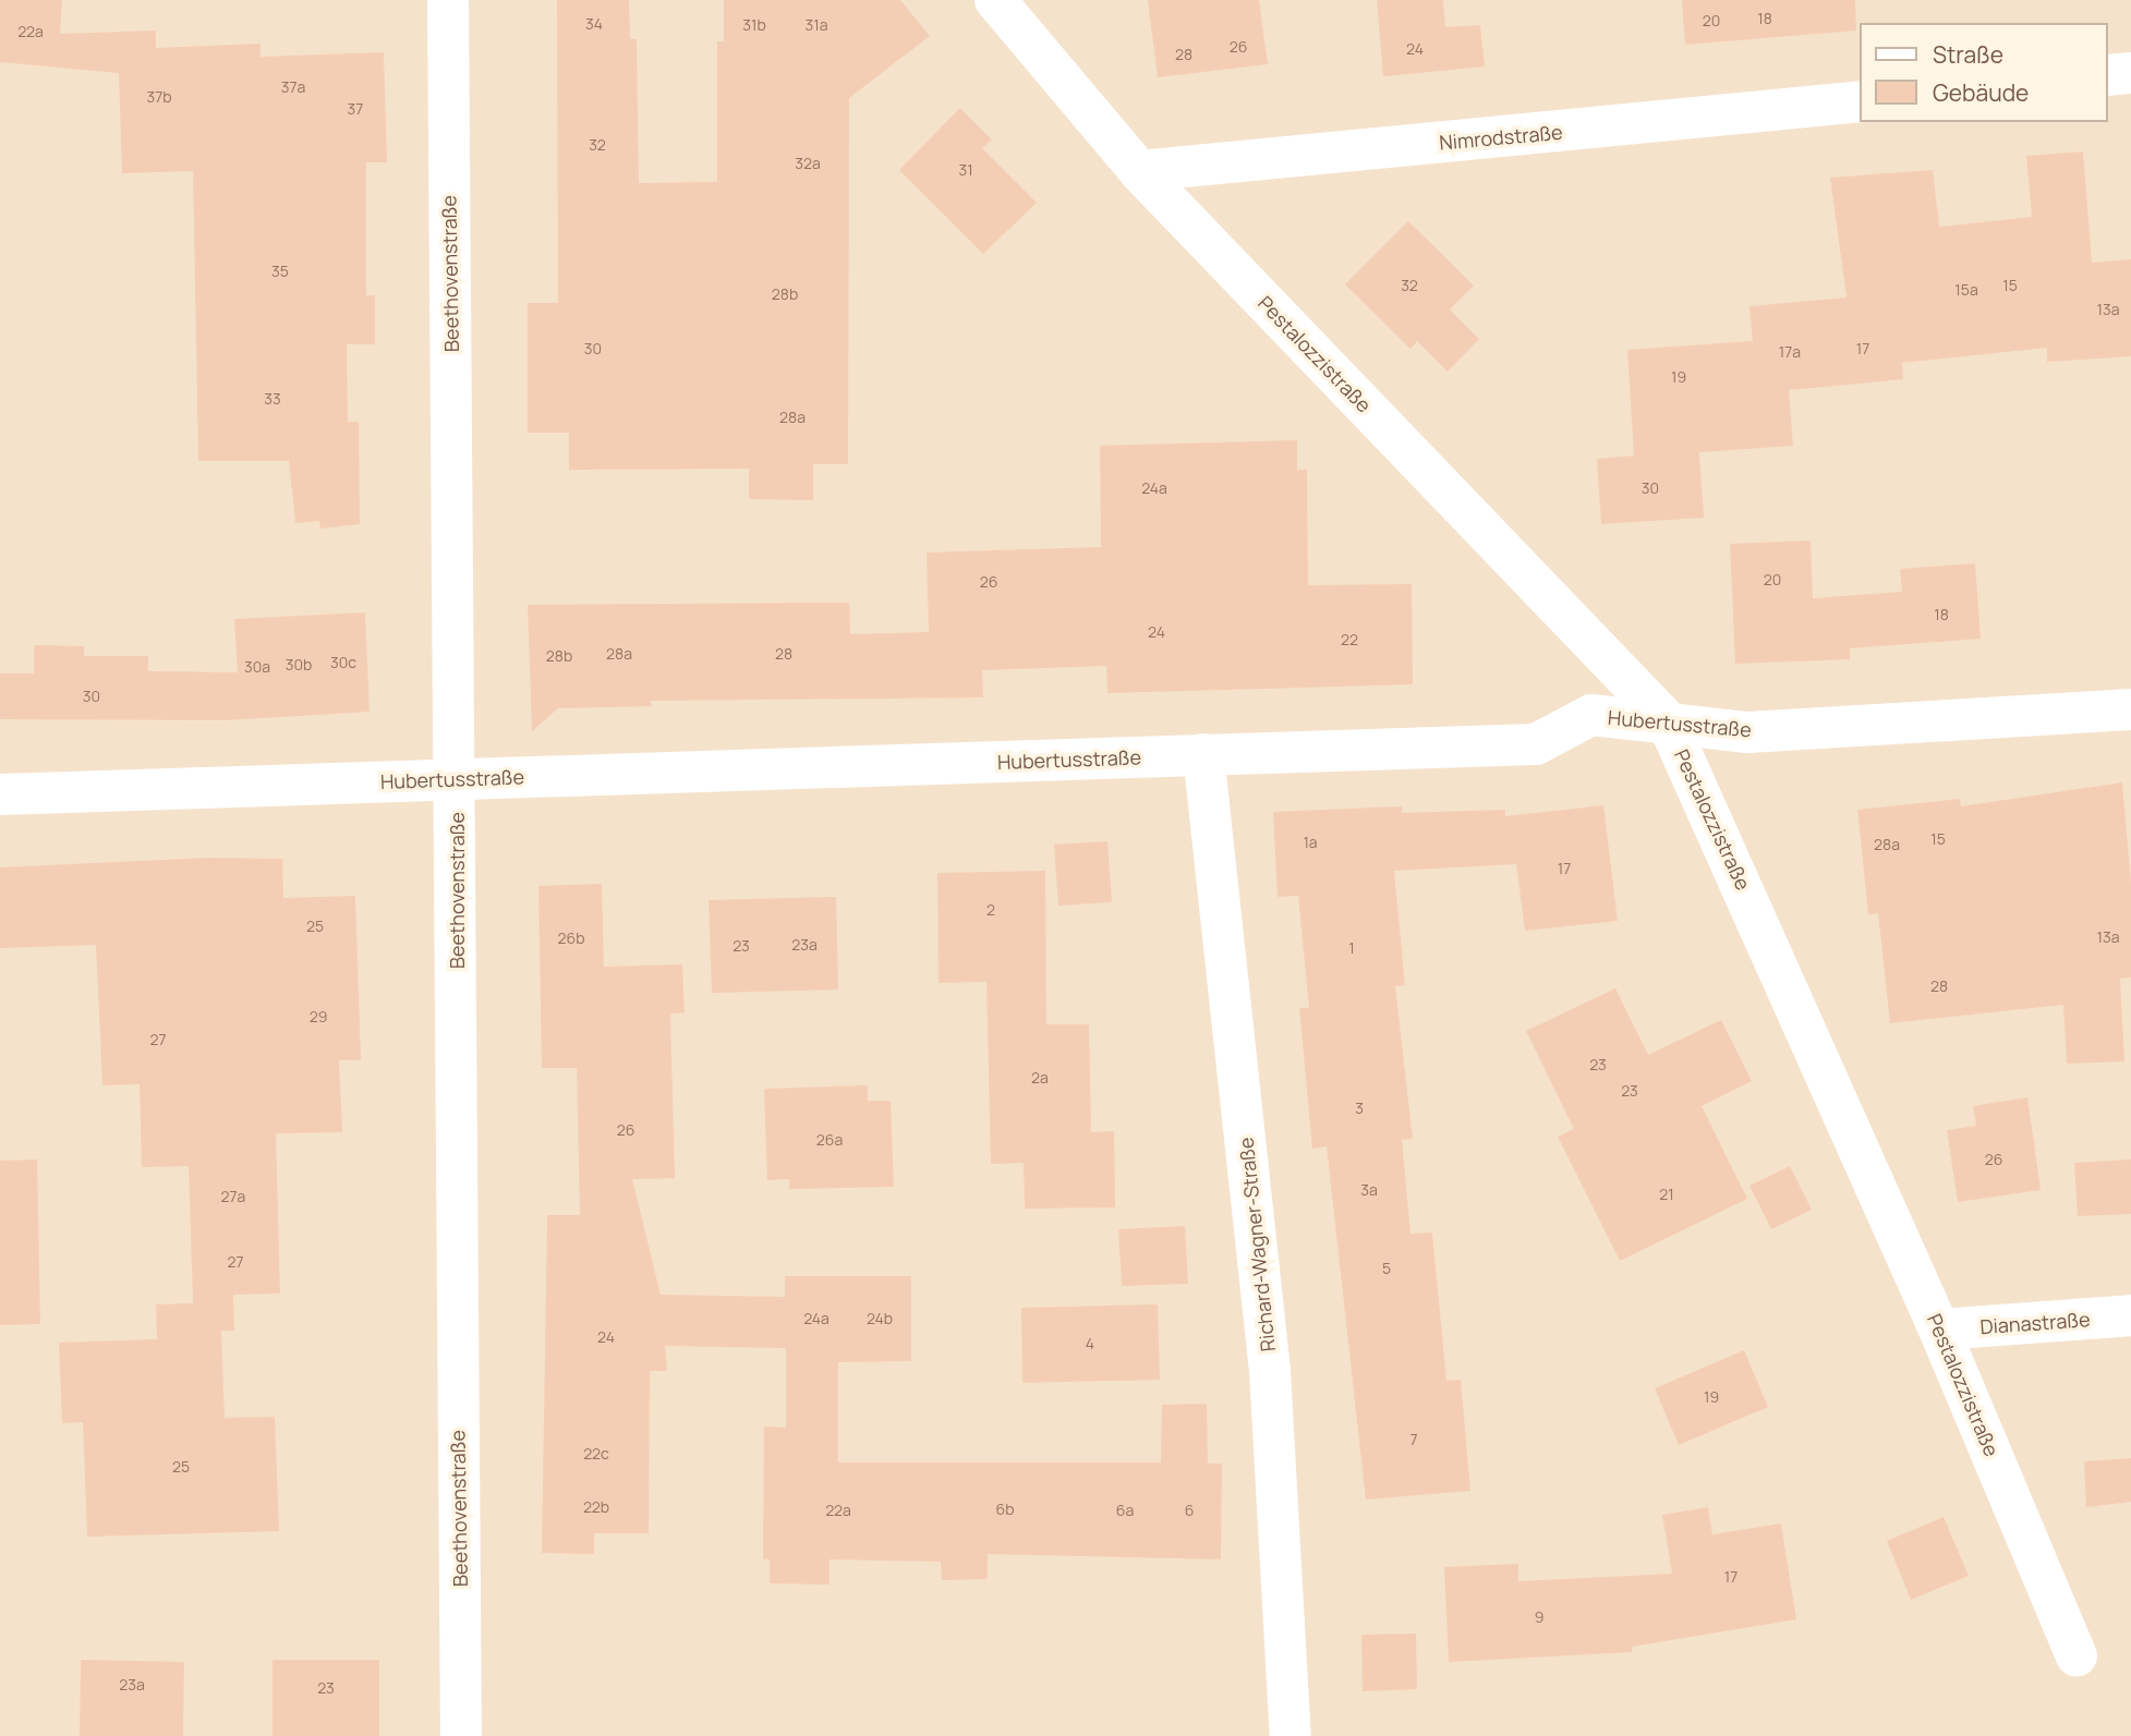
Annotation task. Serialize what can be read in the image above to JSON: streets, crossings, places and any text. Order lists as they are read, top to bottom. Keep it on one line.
{"streets":{"street":["Nimrodstraße","Beethovenstraße","Pestalozzistraße","Hubertusstraße","Richard-Wagner-Straße","Dianastraße"]},"crossings":[["Nimrodstraße","Pestalozzistraße"],["Beethovenstraße","Hubertusstraße"],["Pestalozzistraße","Hubertusstraße"],["Pestalozzistraße","Dianastraße"],["Hubertusstraße","Richard-Wagner-Straße"]],"house_numbers":["18","20","34","31b","31a","22a","26","24","28","37a","37b","37","32","32a","31","35","32","15","15a","28b","13a","30","17","17a","19","33","28a","24a","30","20","26","18","24","22","28a","28","28b","30c","30b","30a","30","15","1a","28a","17","2","25","13a","26b","23a","23","1","28","29","27","23","2a","23","3","26","26a","26","3a","21","27a","27","5","24a","24b","24","4","19","7","22c","25","22b","6b","22a","6a","6","17","9","23a","23"],"legend":["Straße","Gebäude"]}
